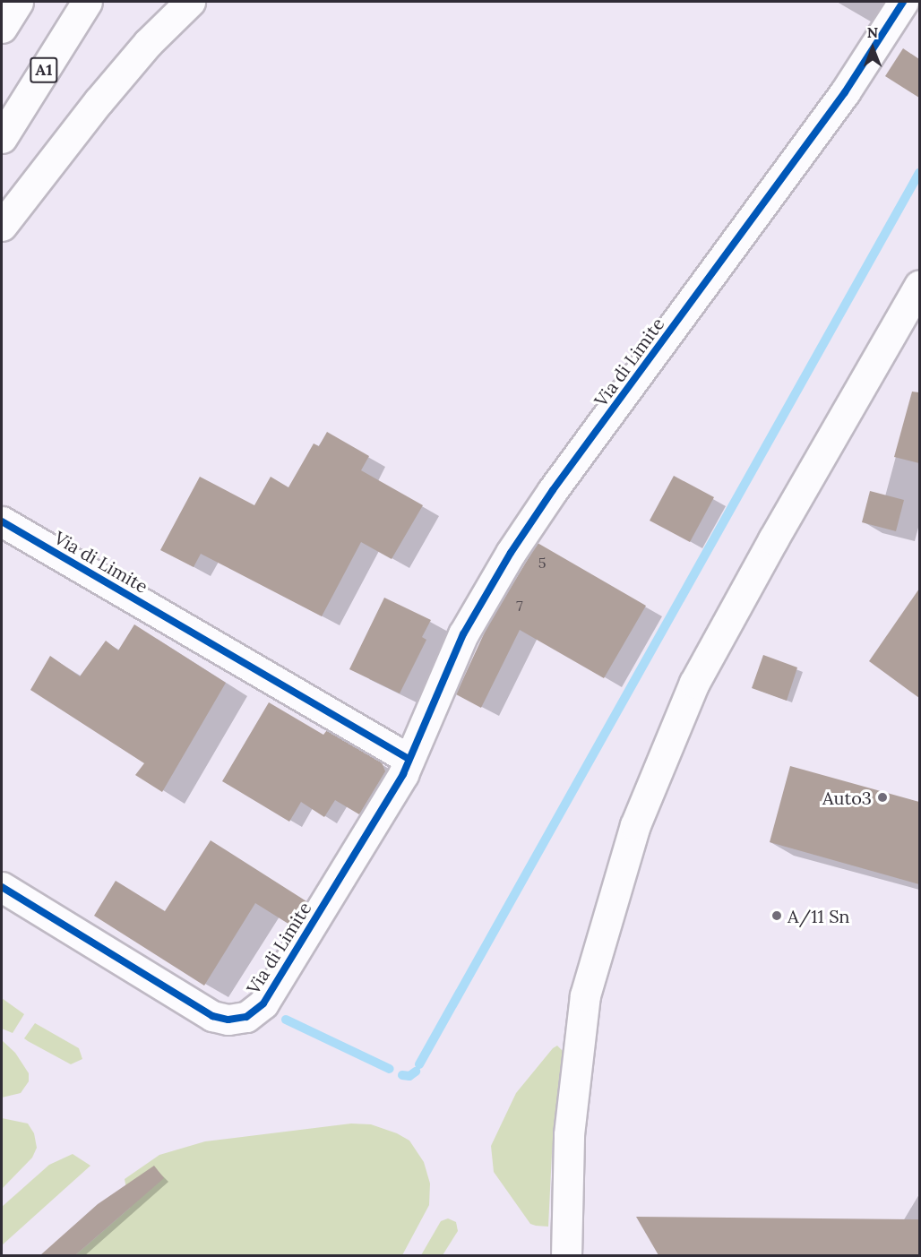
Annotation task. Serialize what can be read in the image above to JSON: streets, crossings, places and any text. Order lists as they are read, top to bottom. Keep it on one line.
{"streets":{"main road":["A1","Via di Limite"]},"places":["Auto3","A/11 Sn"],"house_numbers":["5","7"],"north":"top"}
